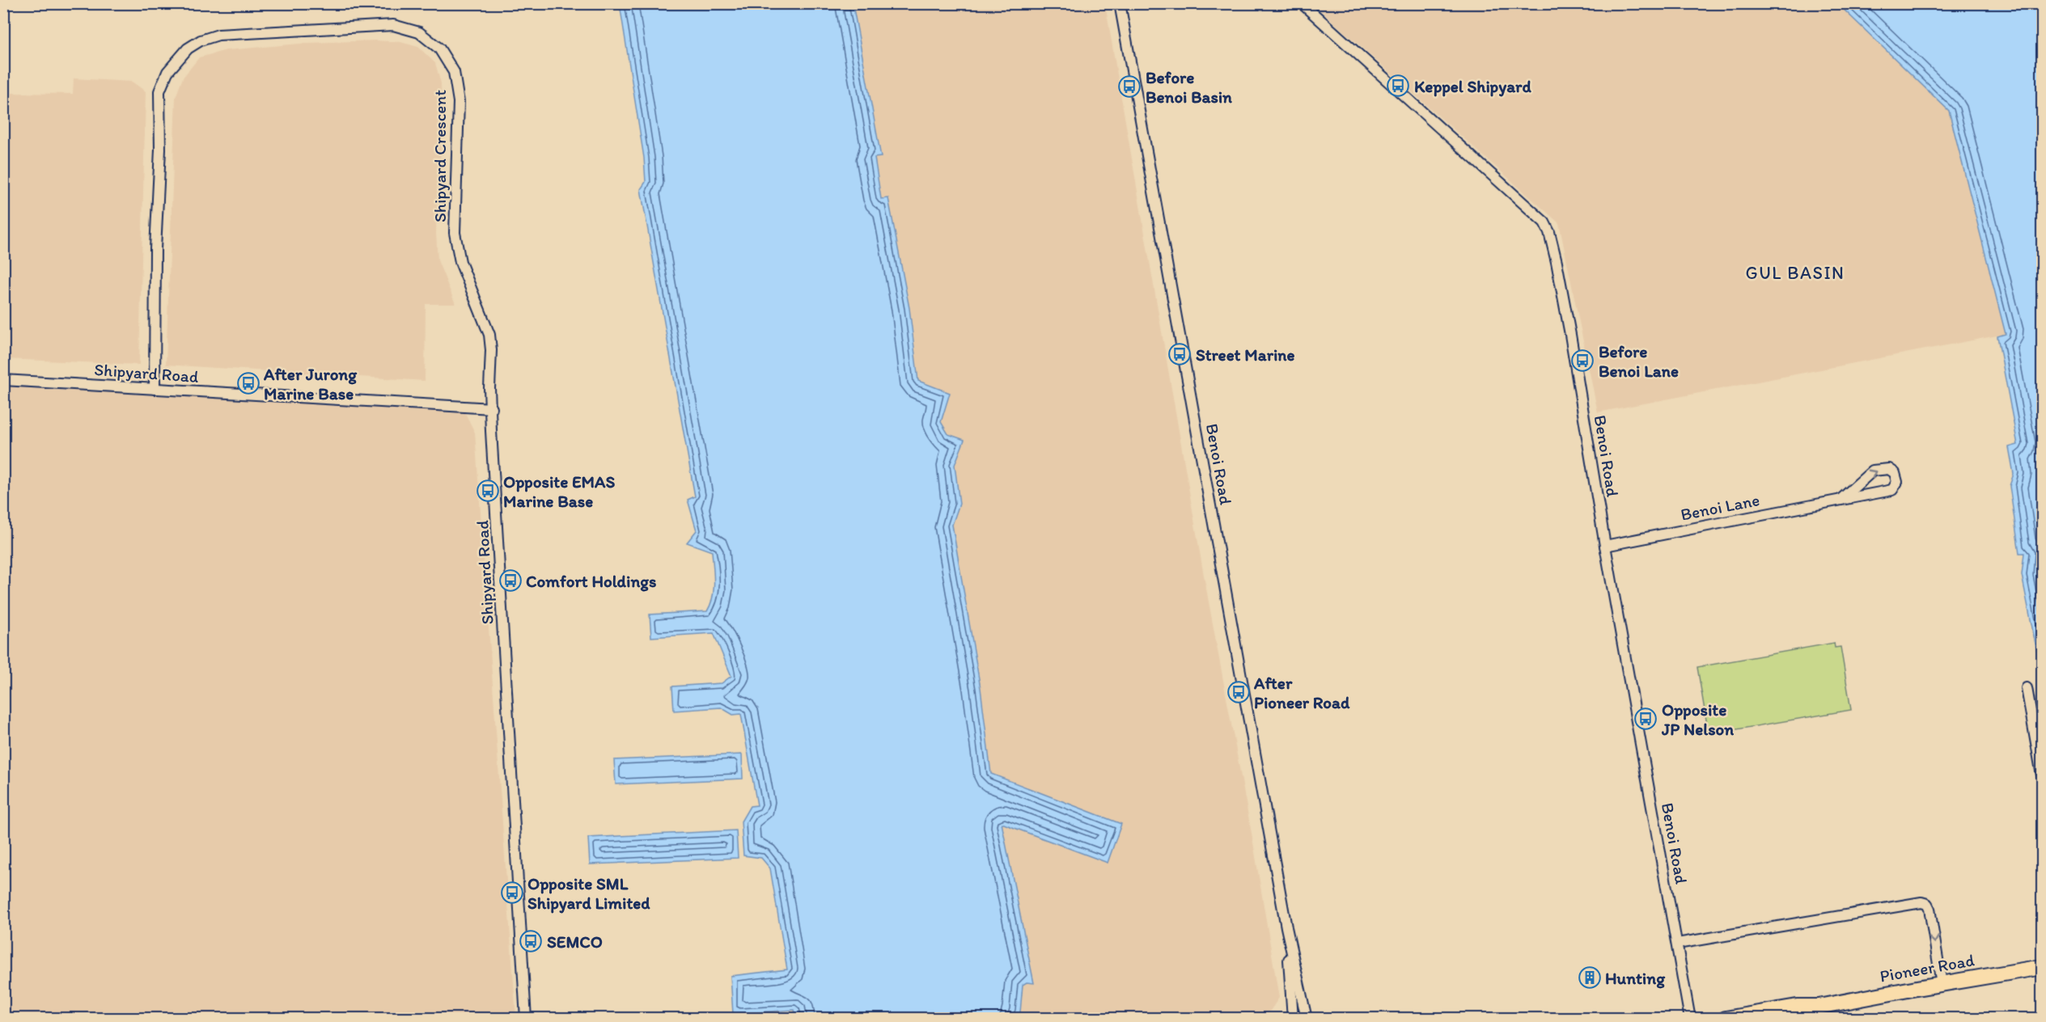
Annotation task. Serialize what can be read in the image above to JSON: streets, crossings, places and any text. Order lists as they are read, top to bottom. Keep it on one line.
{"streets":{"main road":["Pioneer Road"],"street":["Shipyard Crescent","Shipyard Road","Benoi Road","Benoi Lane"]},"crossings":[["Shipyard Crescent","Shipyard Road"],["Benoi Road","Benoi Lane"]],"districts":["GUL BASIN"],"places":{"bus stop":["Keppel Shipyard","Before Benoi Basin","Street Marine","Before Benoi Lane","After Jurong Marine Base","Opposite EMAS Marine Base","Comfort Holdings","After Pioneer Road","Opposite JP Nelson","Opposite SML Shipyard Limited","SEMCO"],"building":["Hunting"]}}
